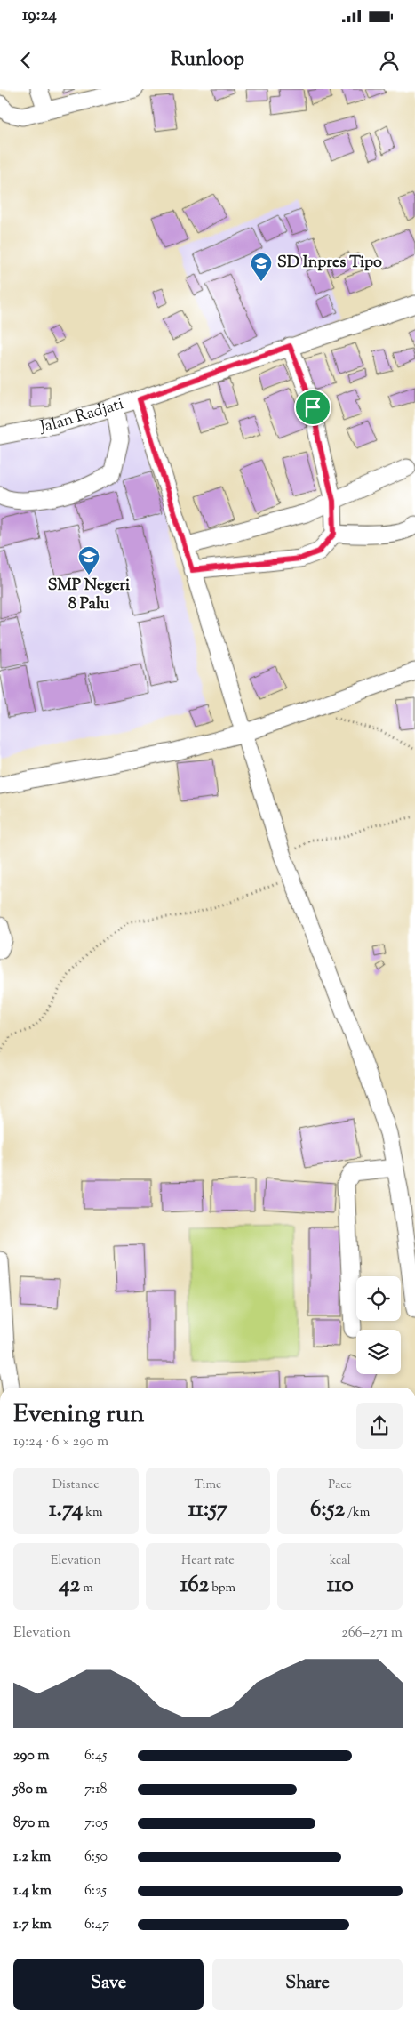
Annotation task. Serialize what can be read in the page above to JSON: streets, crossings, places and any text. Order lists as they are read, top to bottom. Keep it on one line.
{"streets":{"street":["Jalan Radjati"]},"places":{"school or university":["SD Inpres Tipo","SMP Negeri 8 Palu"]},"page":{"status":"19:24","header":"Runloop","heading":["Evening run","19:24 · 6 × 290 m"],"stats":[["Distance","1.74 km"],["Time","11:57"],["Pace","6:52 /km"],["Elevation","42 m"],["Heart rate","162 bpm"],["kcal","110"]],"chart":["Elevation","266–271 m"],"list":[{"name":"290 m","note":"6:45"},{"name":"580 m","note":"7:18"},{"name":"870 m","note":"7:05"},{"name":"1.2 km","note":"6:50"},{"name":"1.4 km","note":"6:25"},{"name":"1.7 km","note":"6:47"}],"buttons":["Save","Share"]}}
